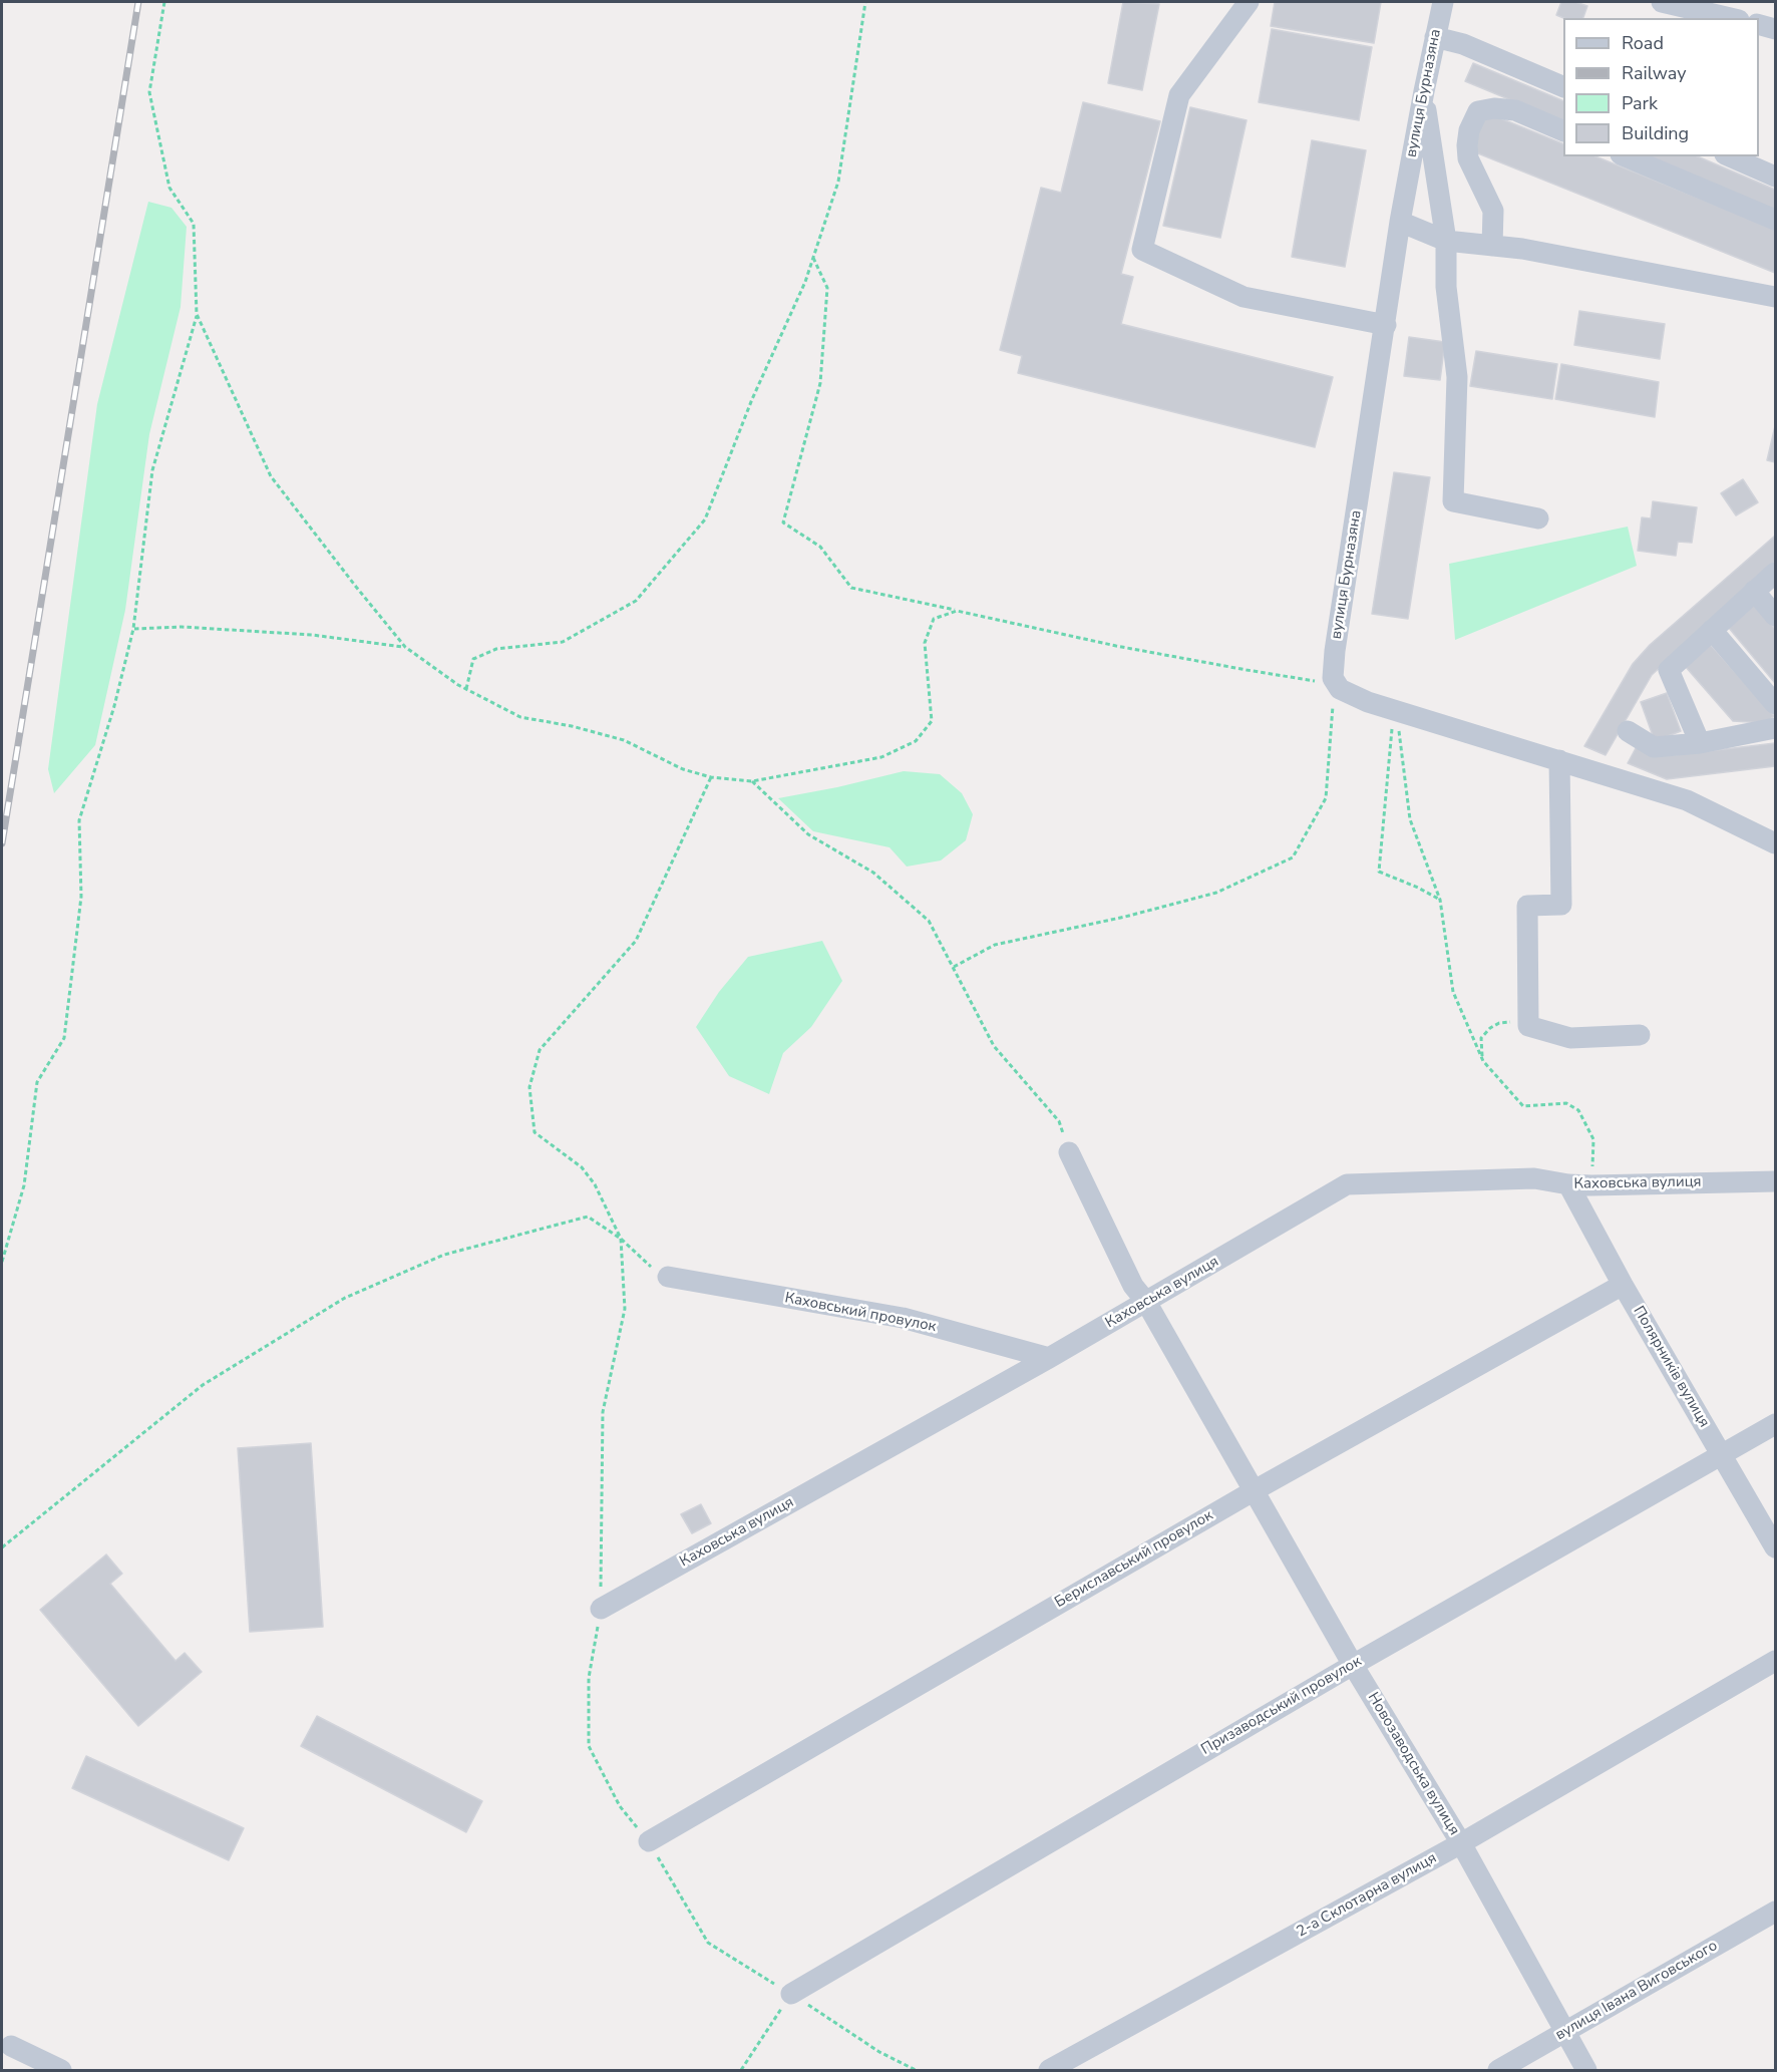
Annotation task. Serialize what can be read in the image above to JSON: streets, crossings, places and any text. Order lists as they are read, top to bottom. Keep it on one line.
{"streets":{"street":["вулиця Бурназяна","Каховська вулиця","Каховський провулок","Полярників вулиця","Бериславський провулок","Призаводський провулок","Новозаводська вулиця","2-а Склотарна вулиця","вулиця Івана Виговського"]},"crossings":[["Каховська вулиця","Каховський провулок"],["Каховська вулиця","Полярників вулиця"],["Каховська вулиця","Новозаводська вулиця"],["Полярників вулиця","Бериславський провулок"],["Полярників вулиця","Призаводський провулок"],["Бериславський провулок","Новозаводська вулиця"],["Призаводський провулок","Новозаводська вулиця"],["Новозаводська вулиця","2-а Склотарна вулиця"],["Новозаводська вулиця","вулиця Івана Виговського"]],"legend":["Road","Railway","Park","Building"]}
